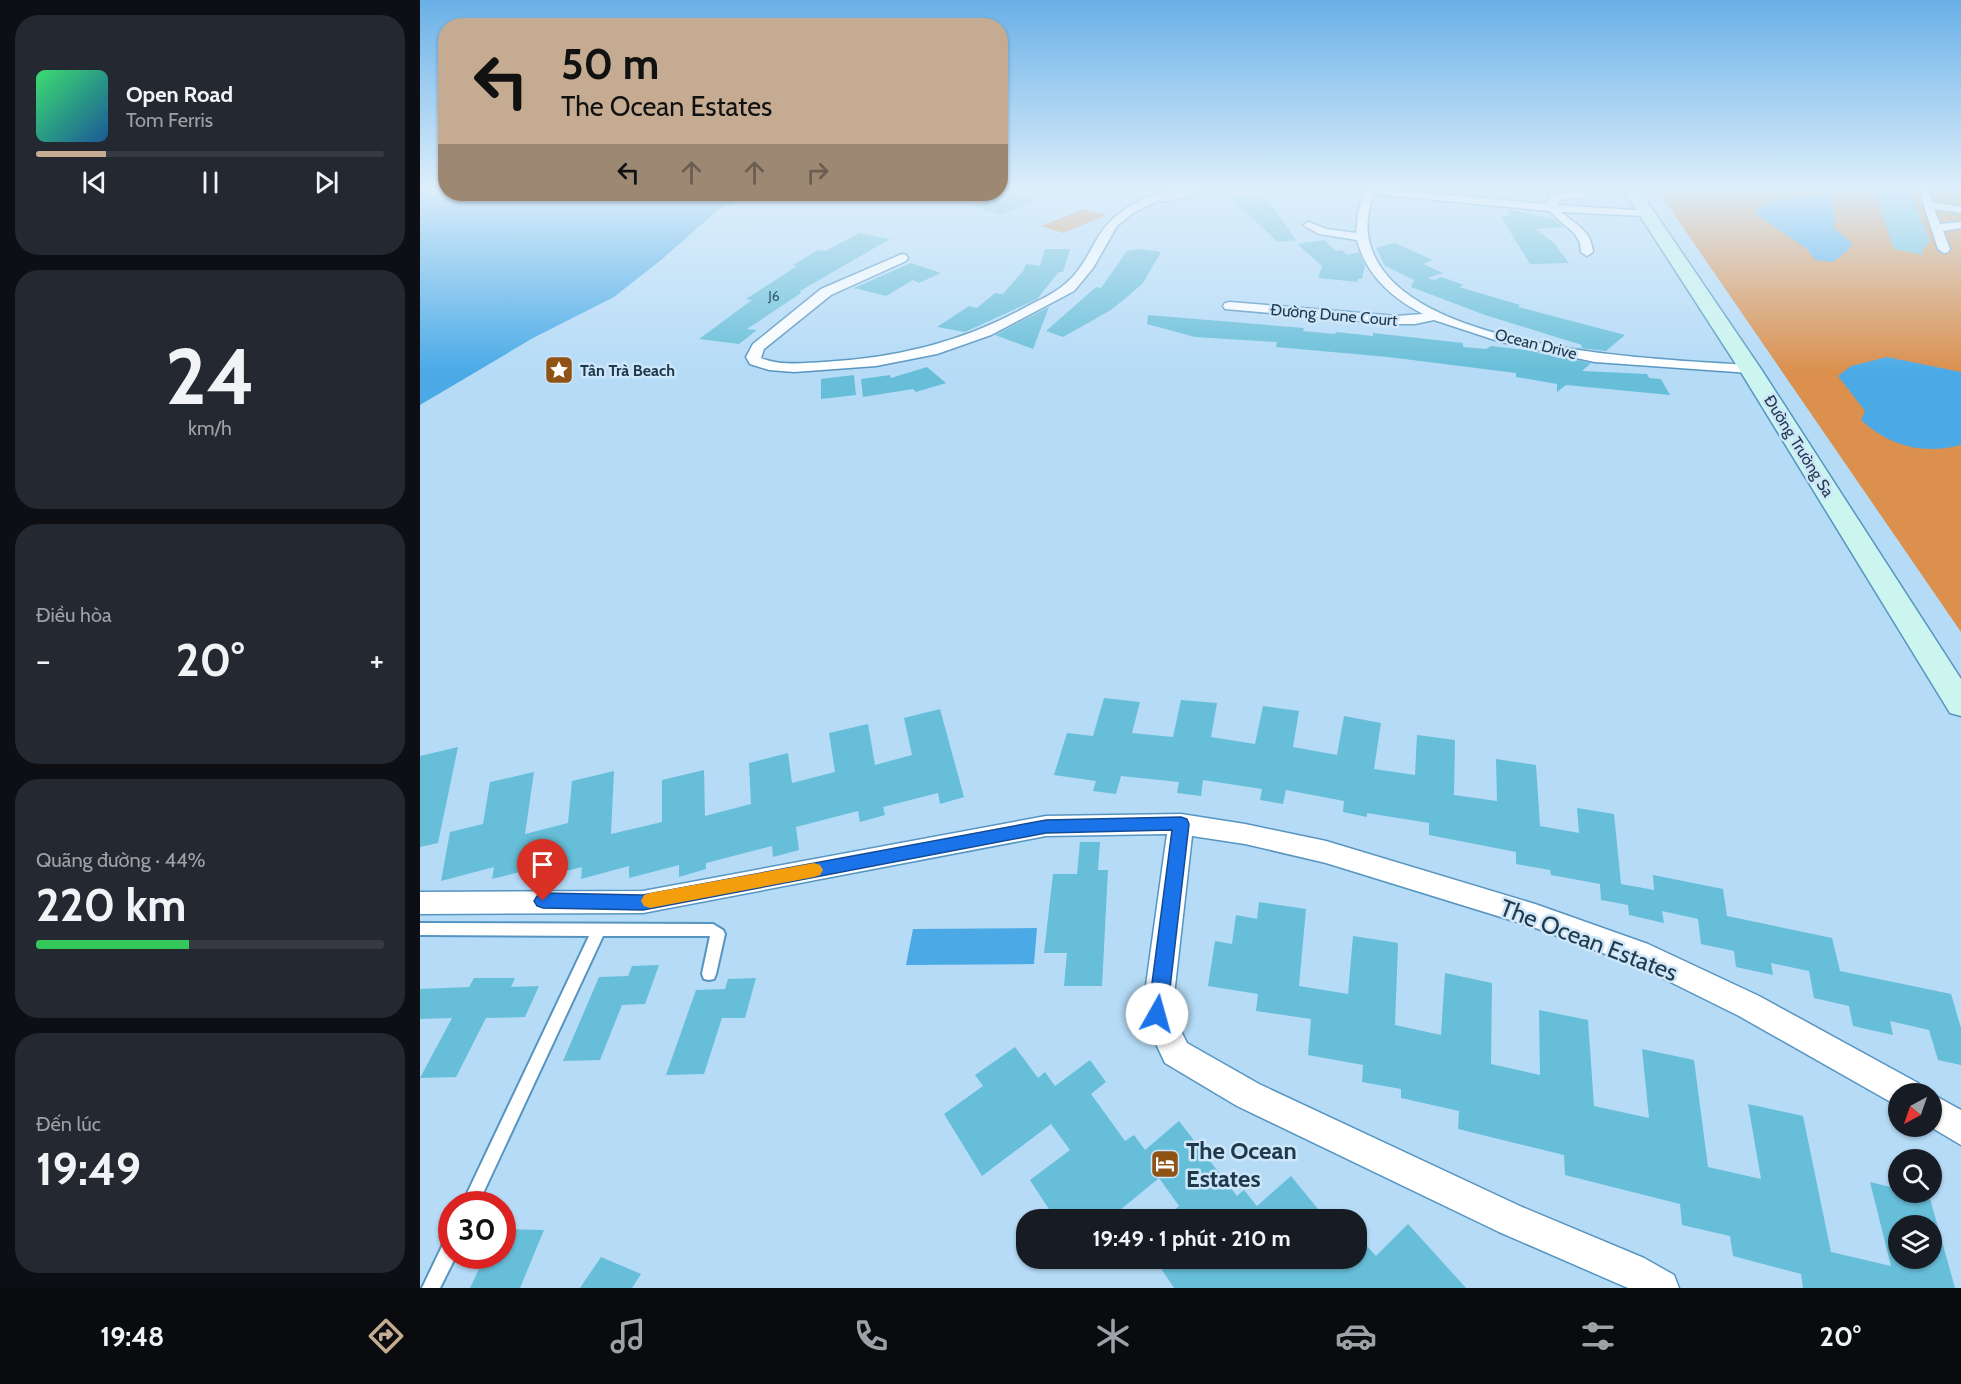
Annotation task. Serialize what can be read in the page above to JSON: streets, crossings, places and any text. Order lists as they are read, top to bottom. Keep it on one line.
{"streets":{"main road":["Đường Trường Sa"],"street":["Đường Dune Court","Ocean Drive","The Ocean Estates"]},"crossings":[["Đường Dune Court","Ocean Drive"],["Ocean Drive","Đường Trường Sa"]],"places":{"place":["Tân Trà Beach"],"hotel":["The Ocean Estates"]},"house_numbers":["J6"],"north":"bottom left","page":{"turn":["50 m","The Ocean Estates"],"song":["Open Road","Tom Ferris"],"tile":[["24","km/h"],"Điều hòa",["Quãng đường · 44%","220 km"],["Đến lúc","19:49"]],"heat":["−","20°","+"],"limit":"30","trip":"19:49 · 1 phút · 210 m","tabs":["19:48","20°"]}}
